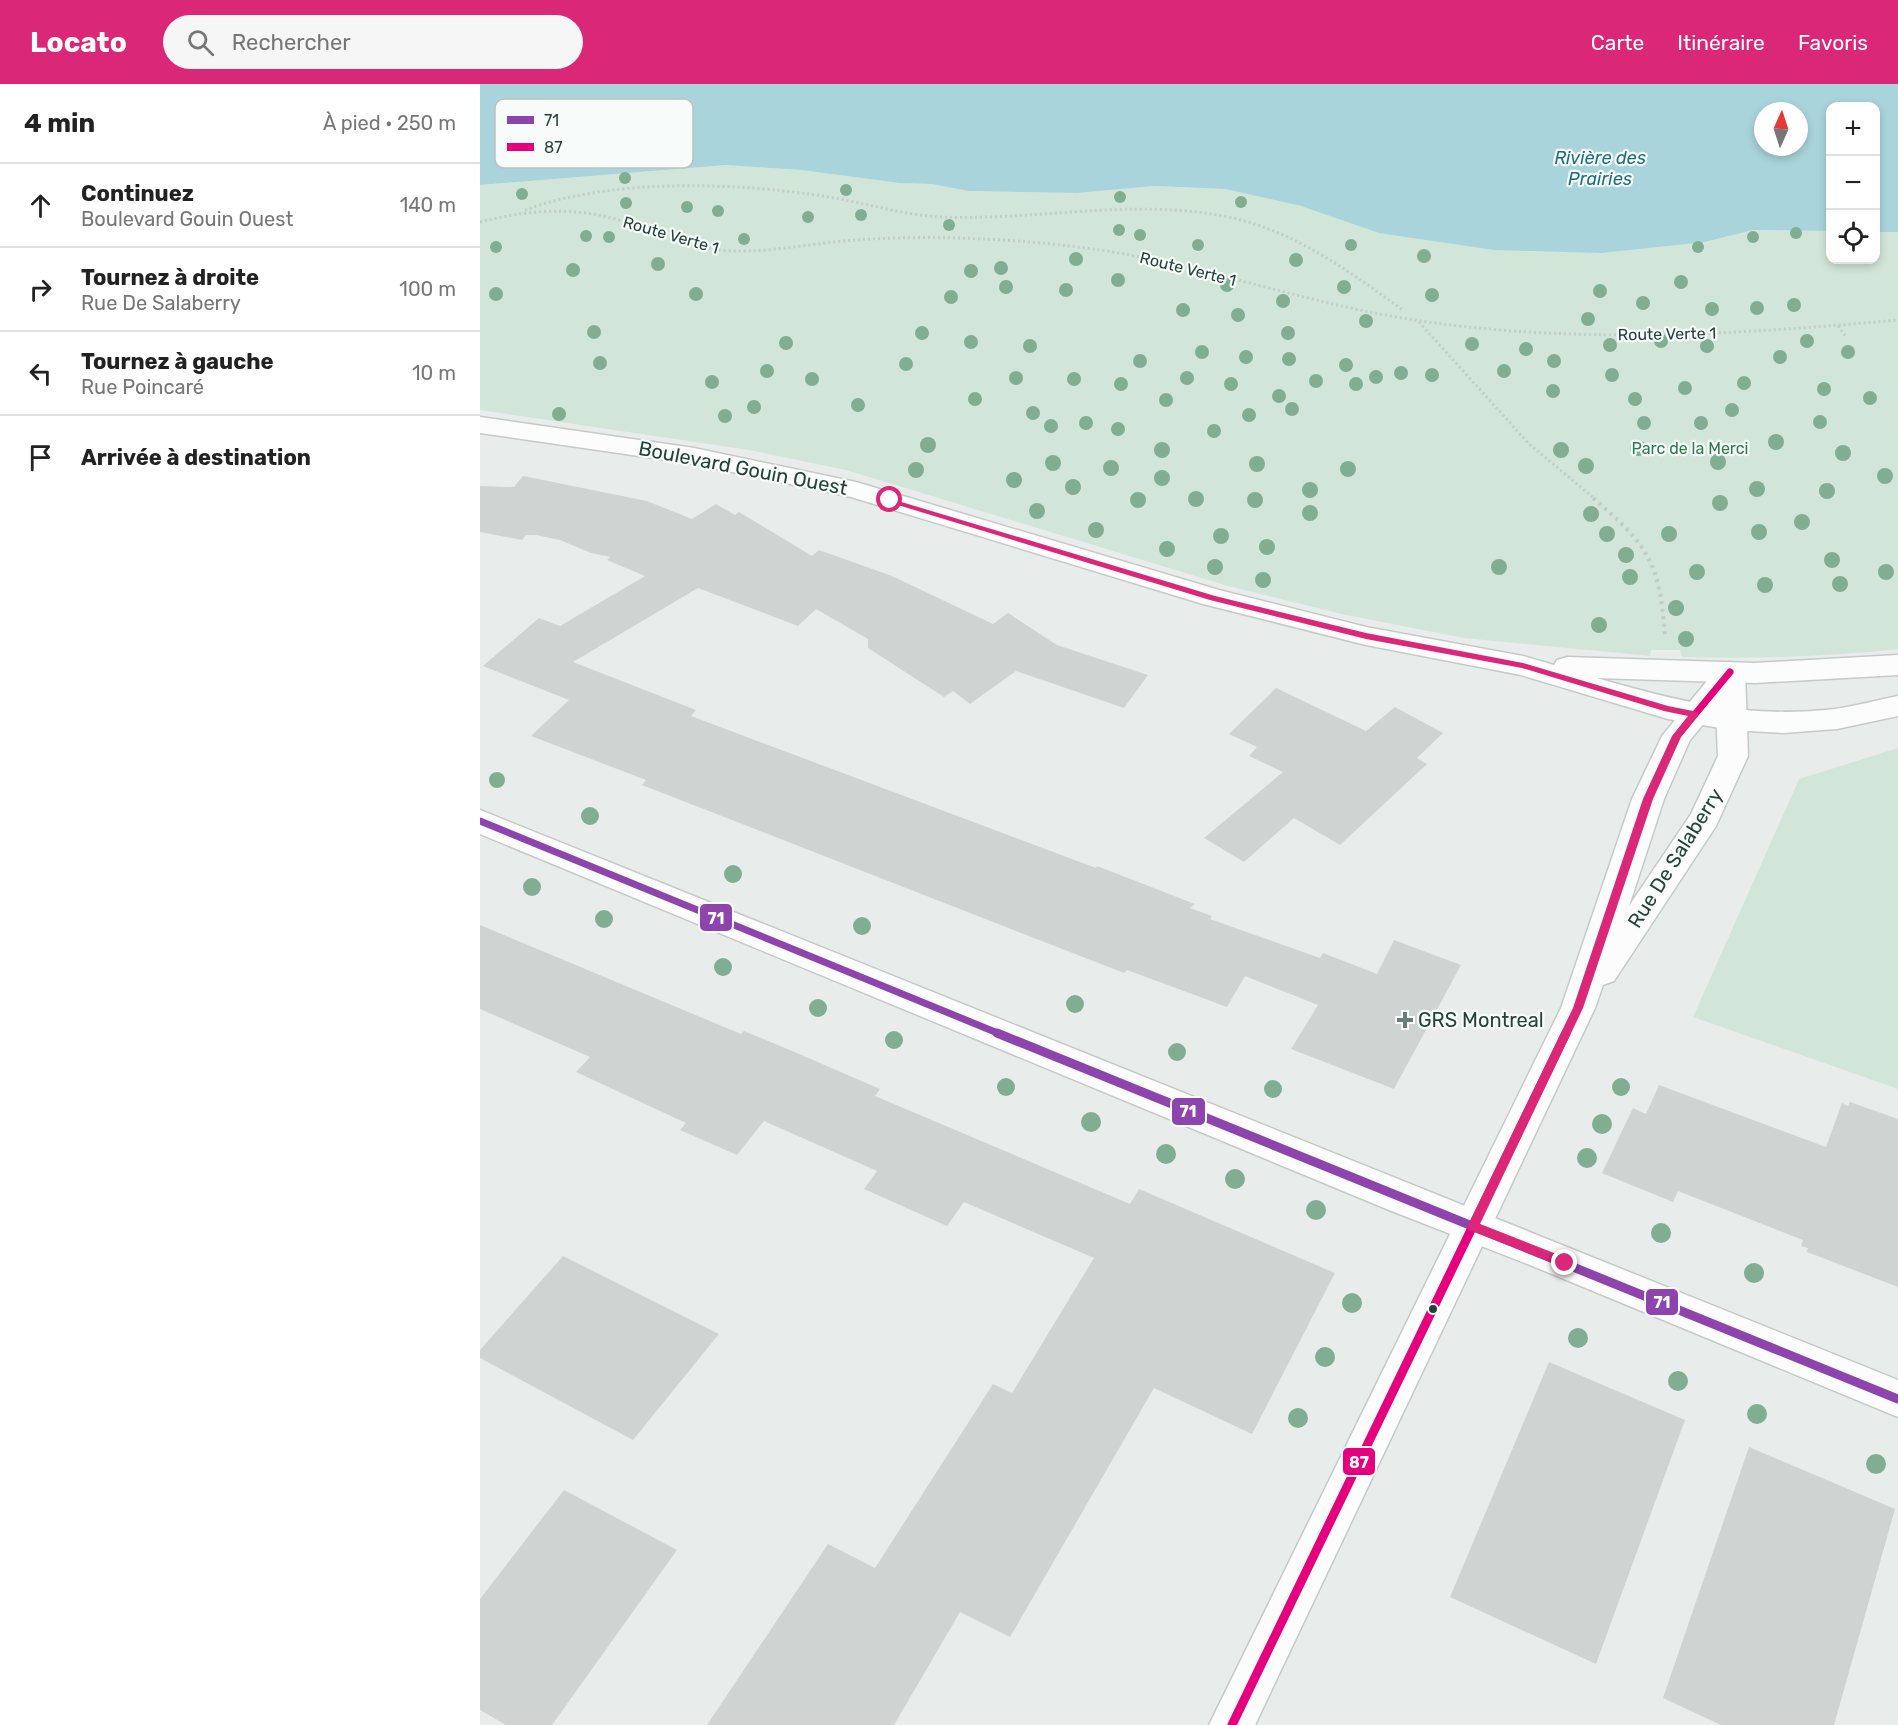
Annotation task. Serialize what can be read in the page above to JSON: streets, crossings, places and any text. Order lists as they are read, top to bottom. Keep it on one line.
{"streets":{"street":["Boulevard Gouin Ouest","Rue De Salaberry"],"path":["Route Verte 1"]},"crossings":[["Boulevard Gouin Ouest","Rue De Salaberry"]],"water":["Rivière des Prairies"],"parks":["Parc de la Merci"],"places":{"health":["GRS Montreal"]},"lines":["transit line 87","transit line 71"],"legend":["71","87"],"north":"top","page":{"header":"Locato","search":"Rechercher","nav":["Carte","Itinéraire","Favoris"],"heading":["4 min","À pied · 250 m"],"map_buttons":["+","−"],"list":[["Continuez","Boulevard Gouin Ouest","140 m"],["Tournez à droite","Rue De Salaberry","100 m"],["Tournez à gauche","Rue Poincaré","10 m"],"Arrivée à destination"]}}
